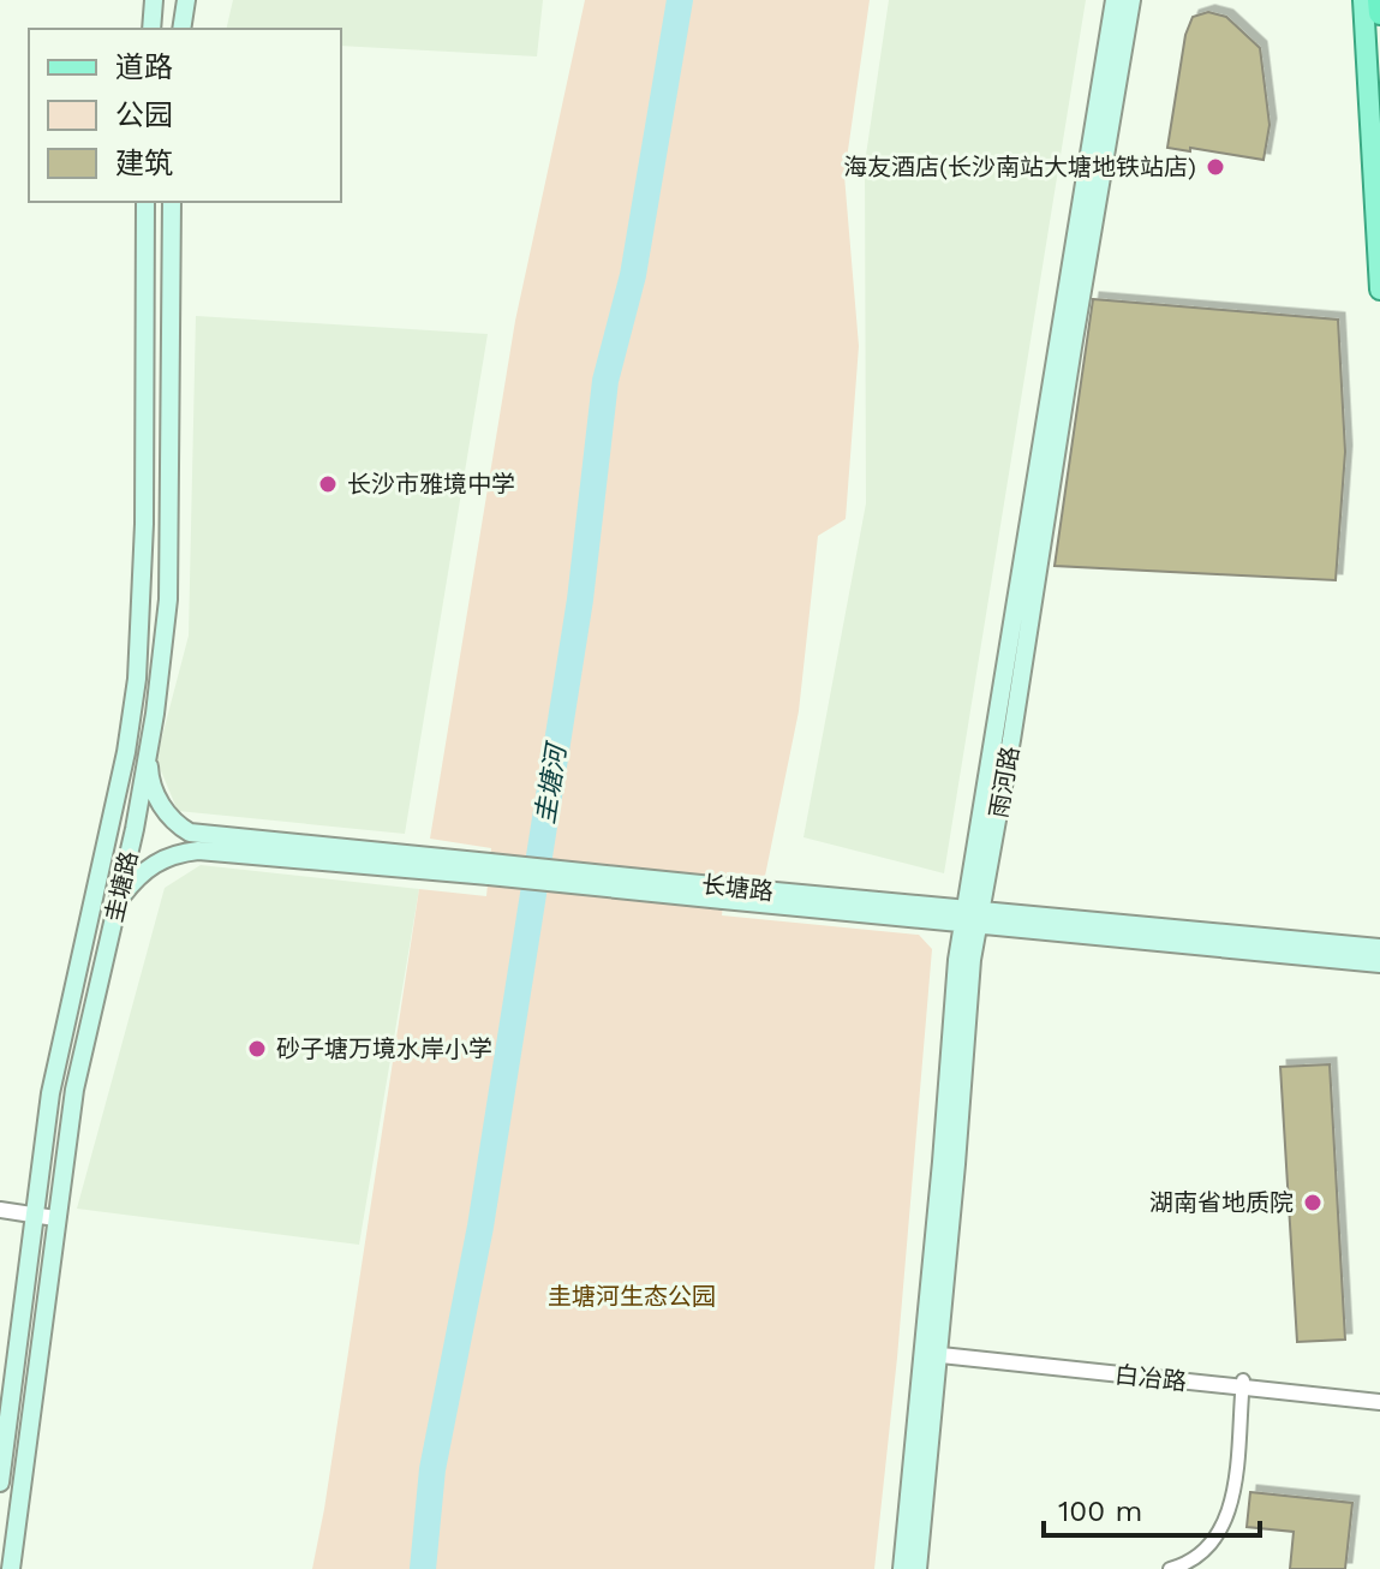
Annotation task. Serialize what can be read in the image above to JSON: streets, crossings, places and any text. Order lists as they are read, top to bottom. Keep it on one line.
{"streets":{"main road":["雨河路","圭塘路","长塘路"],"street":["白冶路"]},"crossings":[["雨河路","长塘路"],["雨河路","白冶路"],["圭塘路","长塘路"]],"water":["圭塘河"],"parks":["圭塘河生态公园"],"places":["海友酒店(长沙南站大塘地铁站店)","长沙市雅境中学","砂子塘万境水岸小学","湖南省地质院"],"legend":["道路","公园","建筑"],"scale_bar":"100 m"}
